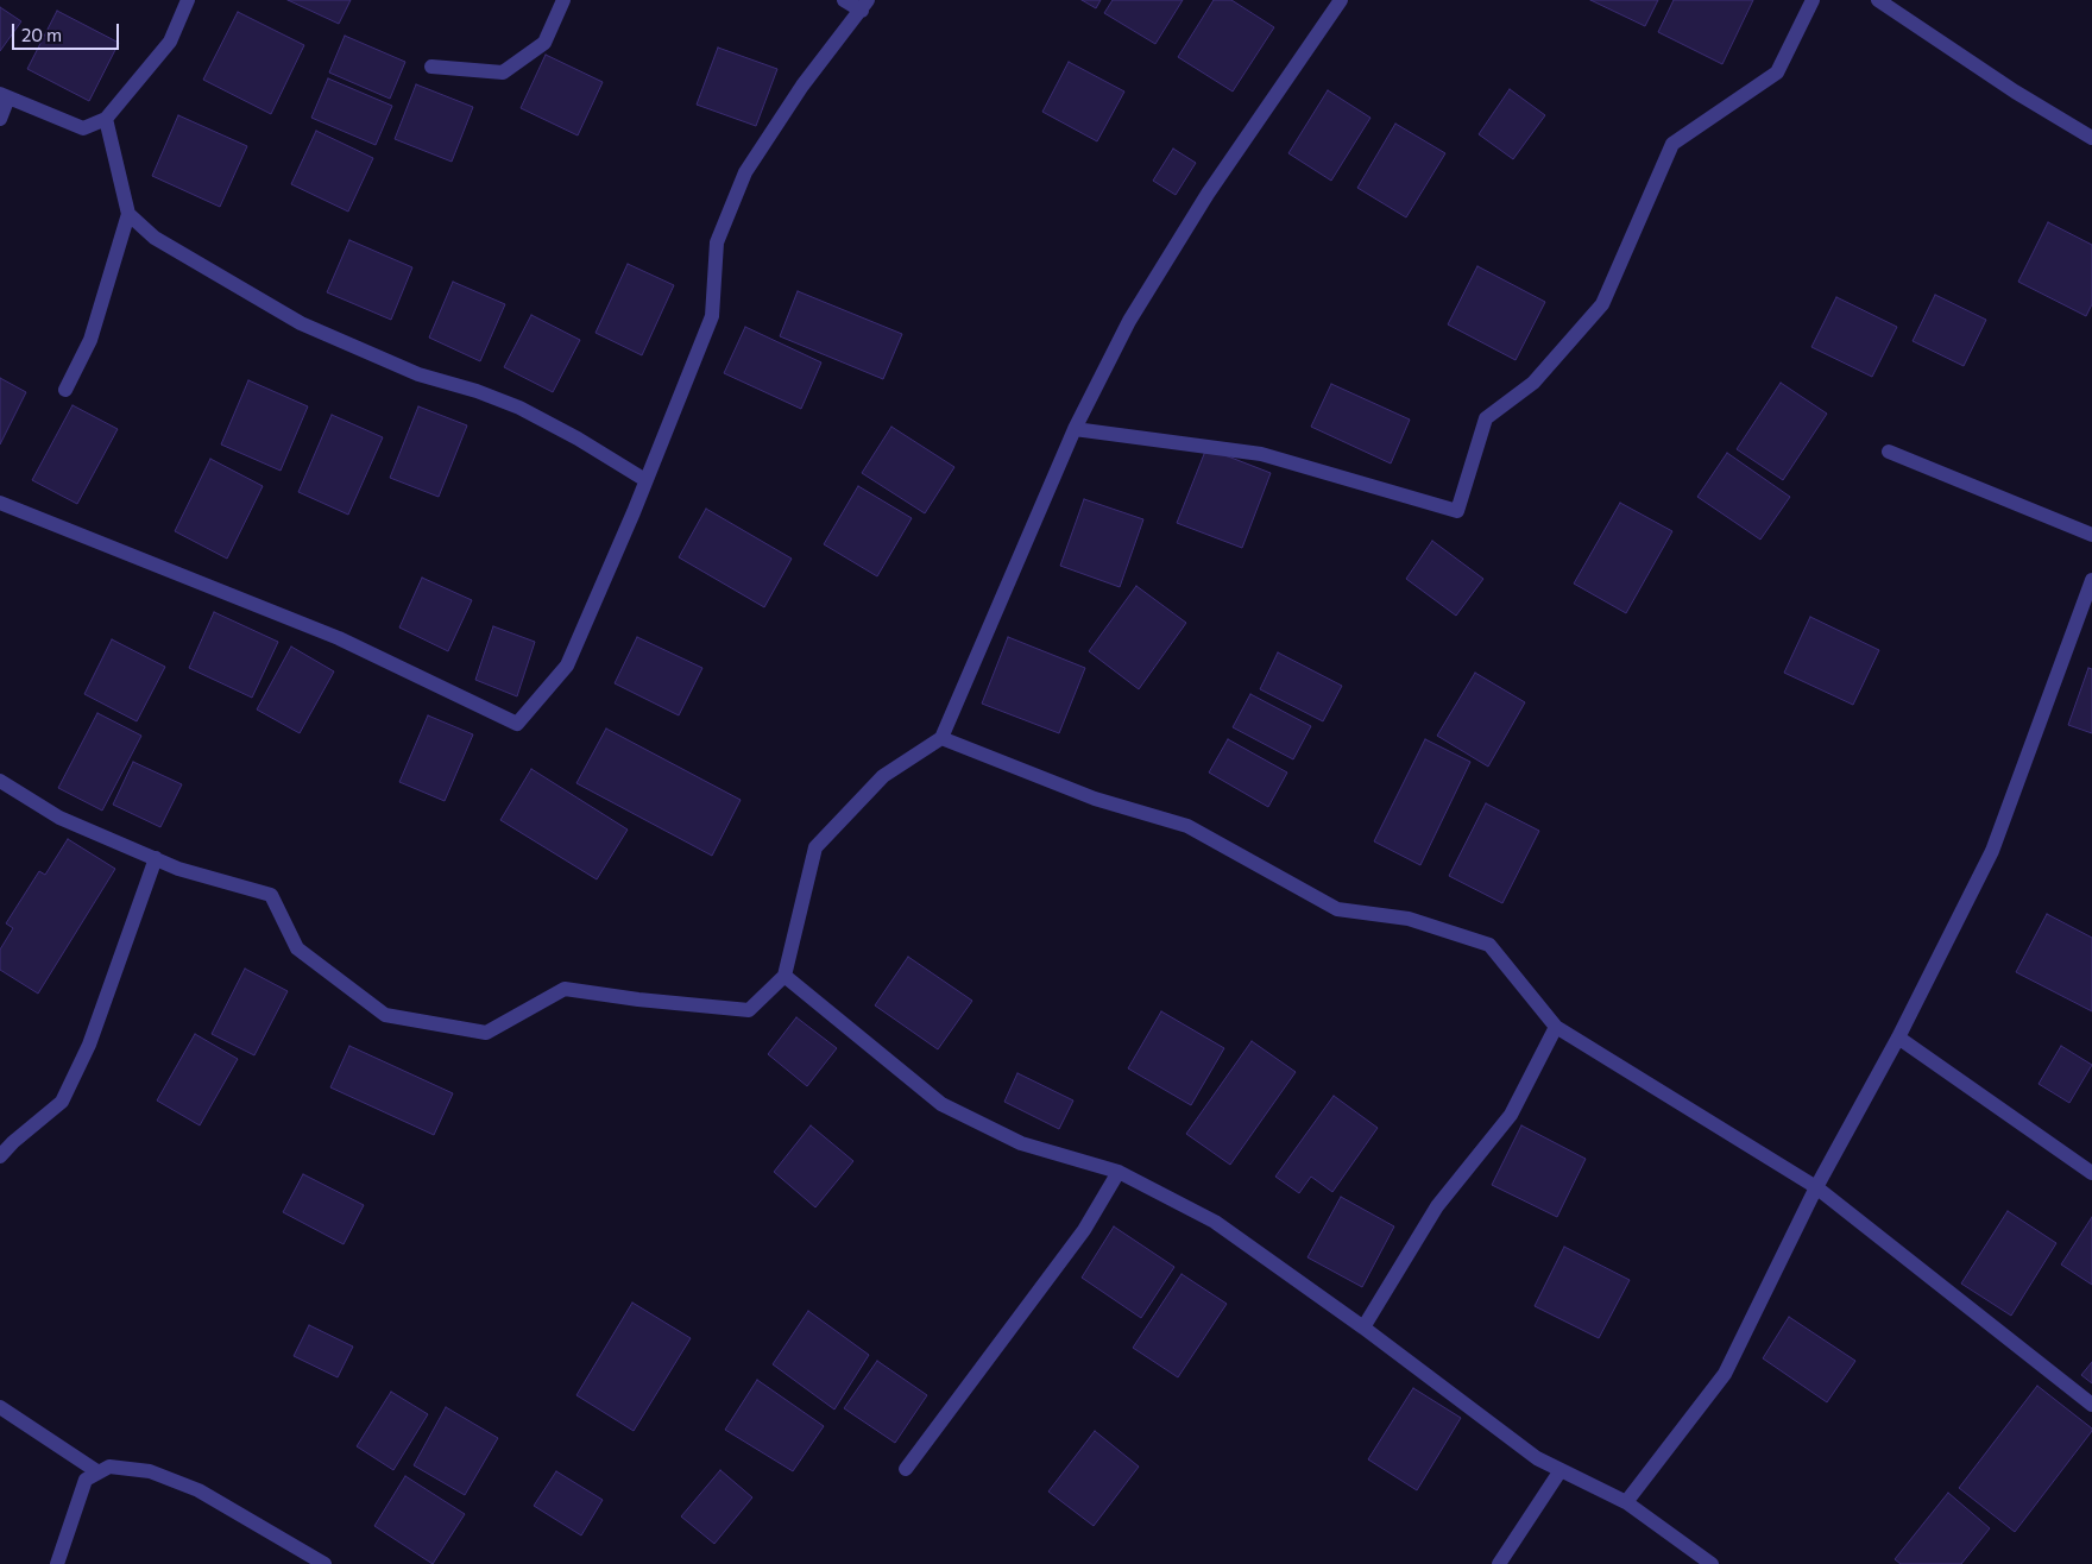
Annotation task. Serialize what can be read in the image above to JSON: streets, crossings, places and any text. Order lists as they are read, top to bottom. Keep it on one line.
{"scale_bar":"20 m"}
